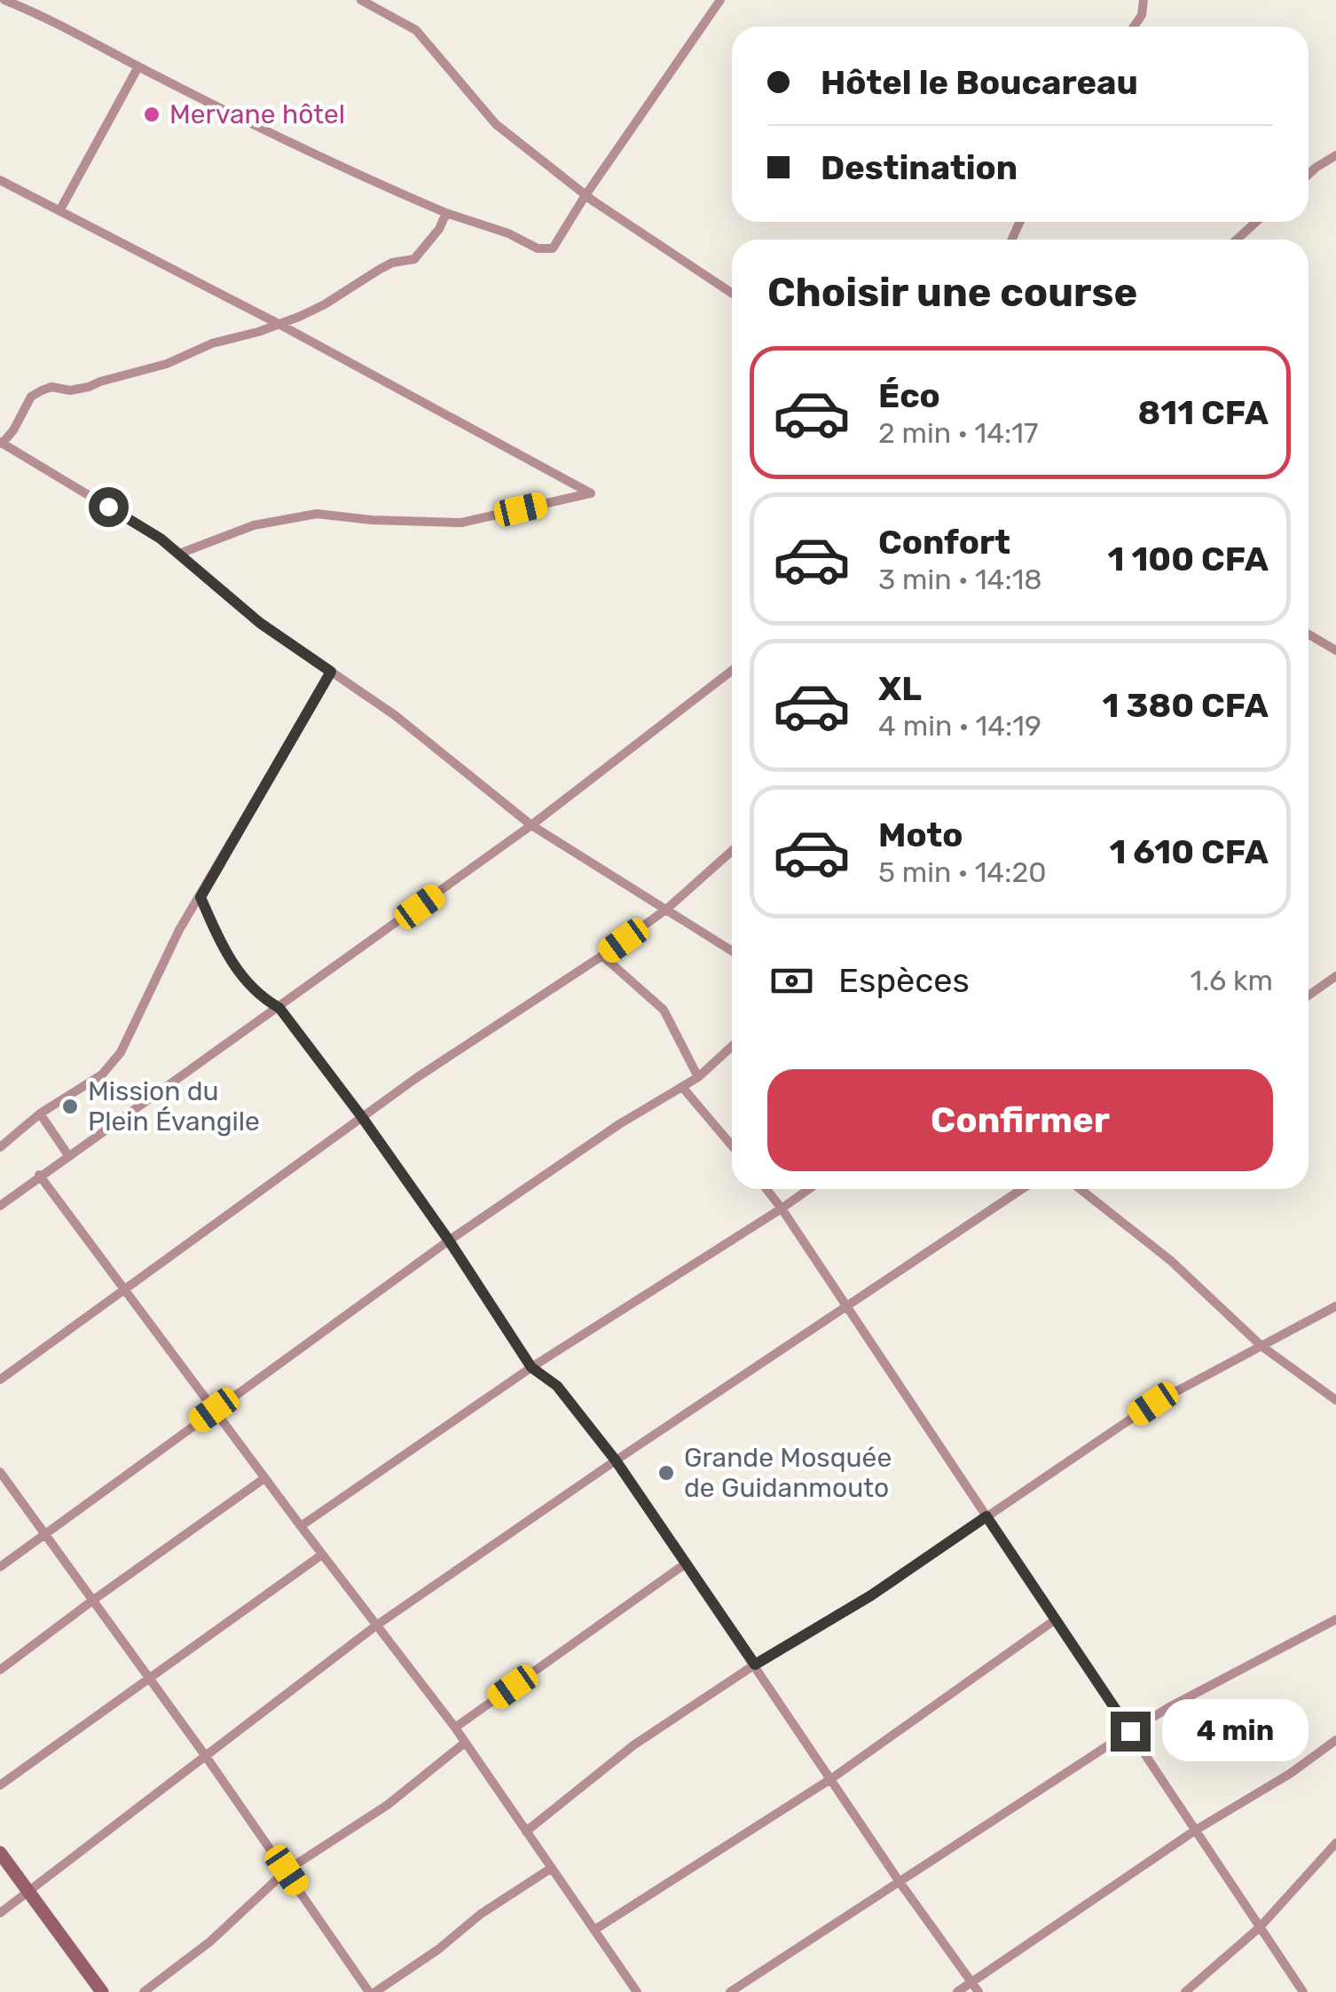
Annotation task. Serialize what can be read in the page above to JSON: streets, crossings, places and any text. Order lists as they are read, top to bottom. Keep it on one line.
{"places":["Mervane hôtel","Mission du Plein Évangile","Grande Mosquée de Guidanmouto"],"page":{"banner":["Hôtel le Boucareau","Destination"],"heading":"Choisir une course","list":[{"name":"Éco","note":"2 min · 14:17","value":"811 CFA"},{"name":"Confort","note":"3 min · 14:18","value":"1 100 CFA"},{"name":"XL","note":"4 min · 14:19","value":"1 380 CFA"},{"name":"Moto","note":"5 min · 14:20","value":"1 610 CFA"}],"pay":["Espèces","1.6 km"],"buttons":"Confirmer","bubble":"4 min"}}
